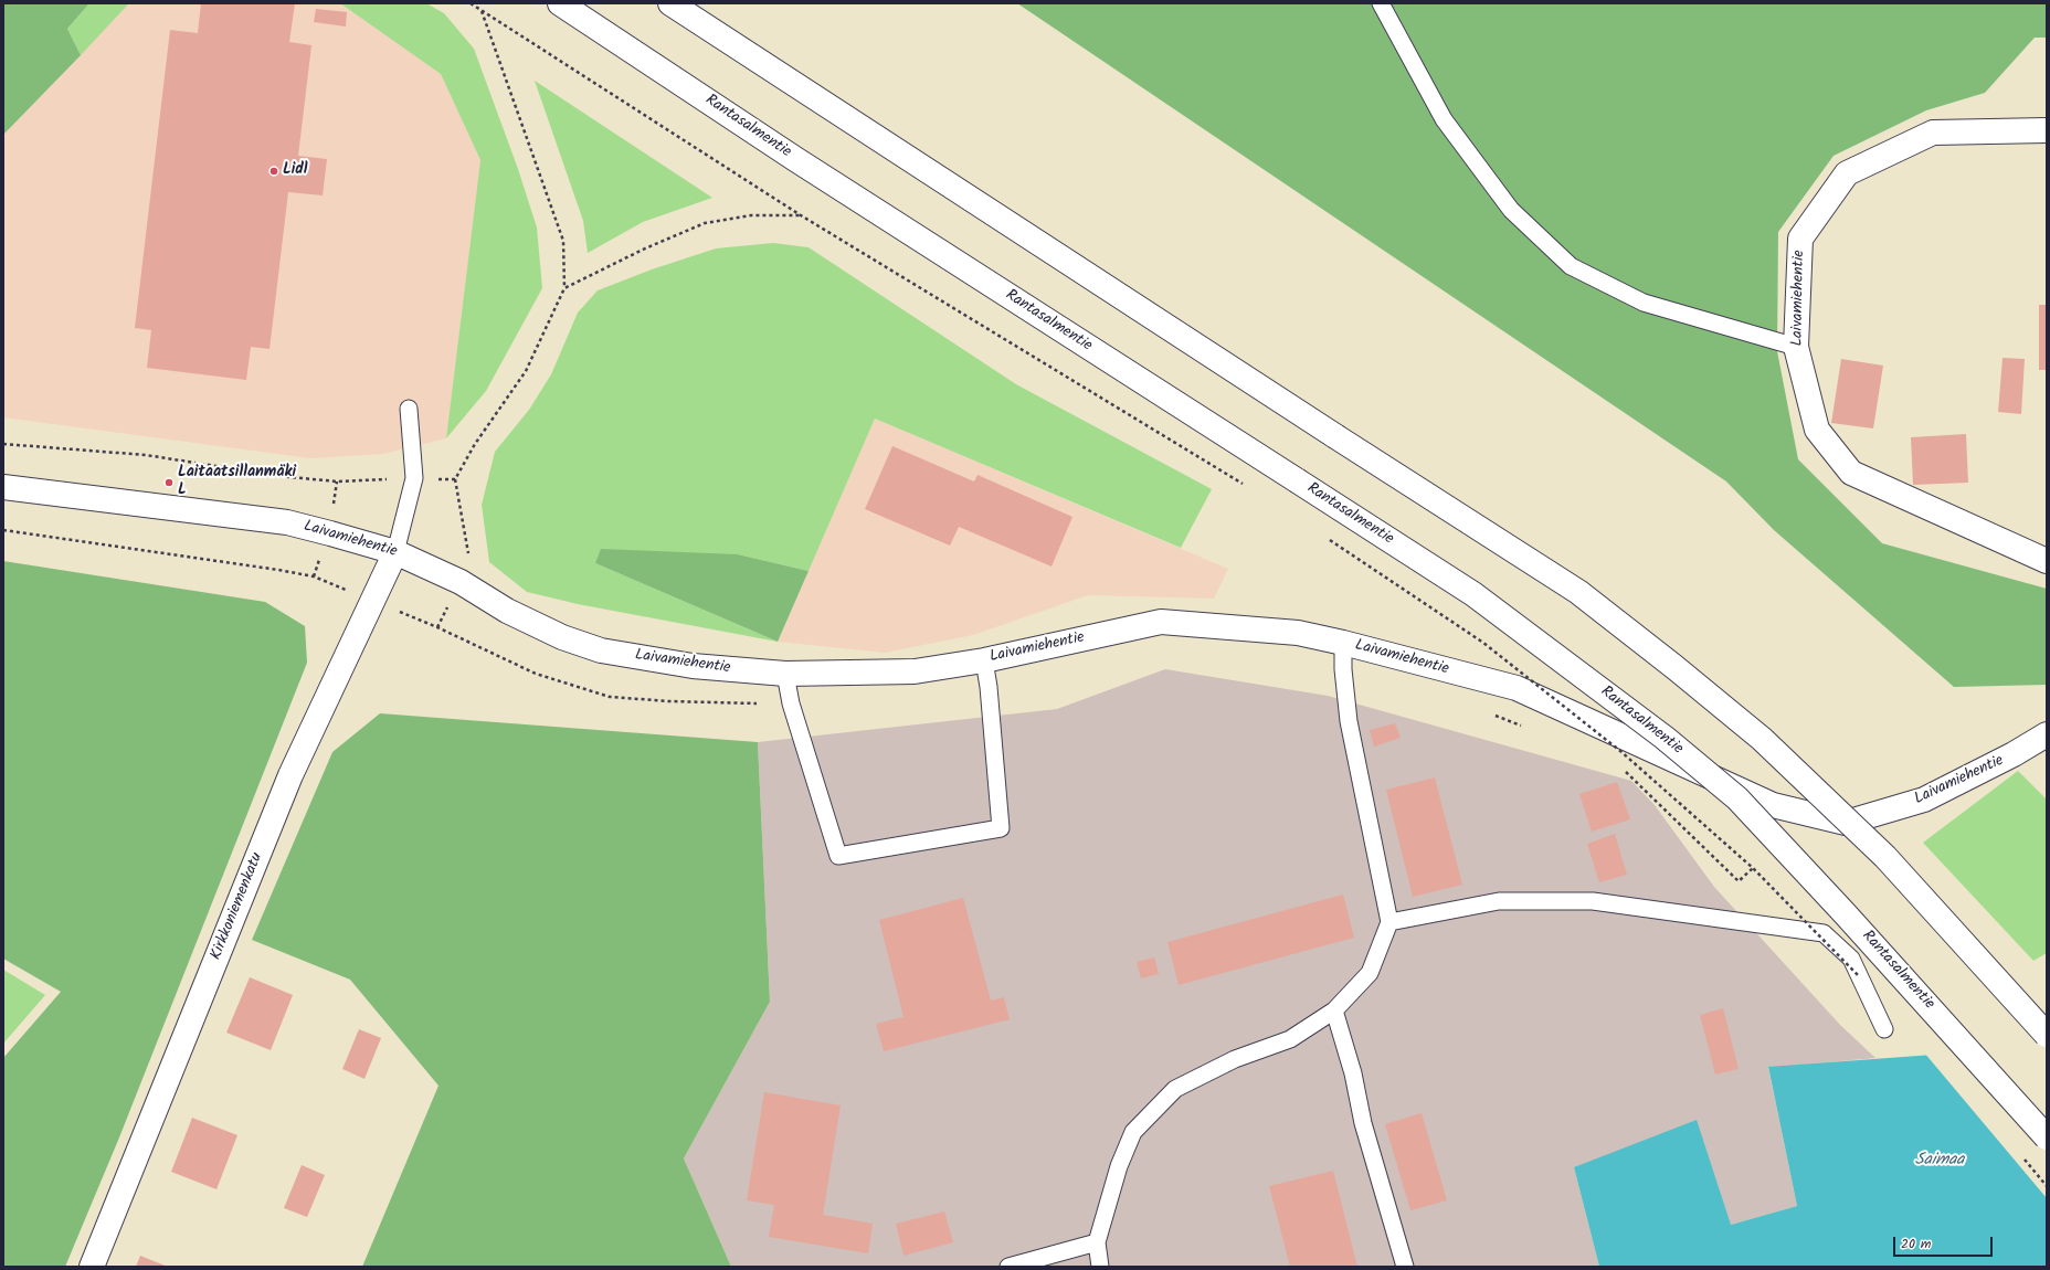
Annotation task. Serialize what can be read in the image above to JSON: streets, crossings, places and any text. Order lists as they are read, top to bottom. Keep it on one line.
{"streets":{"main road":["Rantasalmentie","Laivamiehentie","Kirkkoniemenkatu"]},"crossings":[["Laivamiehentie","Kirkkoniemenkatu"]],"water":["Saimaa"],"places":["Lidl","Laitaatsillanmäki L"],"scale_bar":"20 m"}
